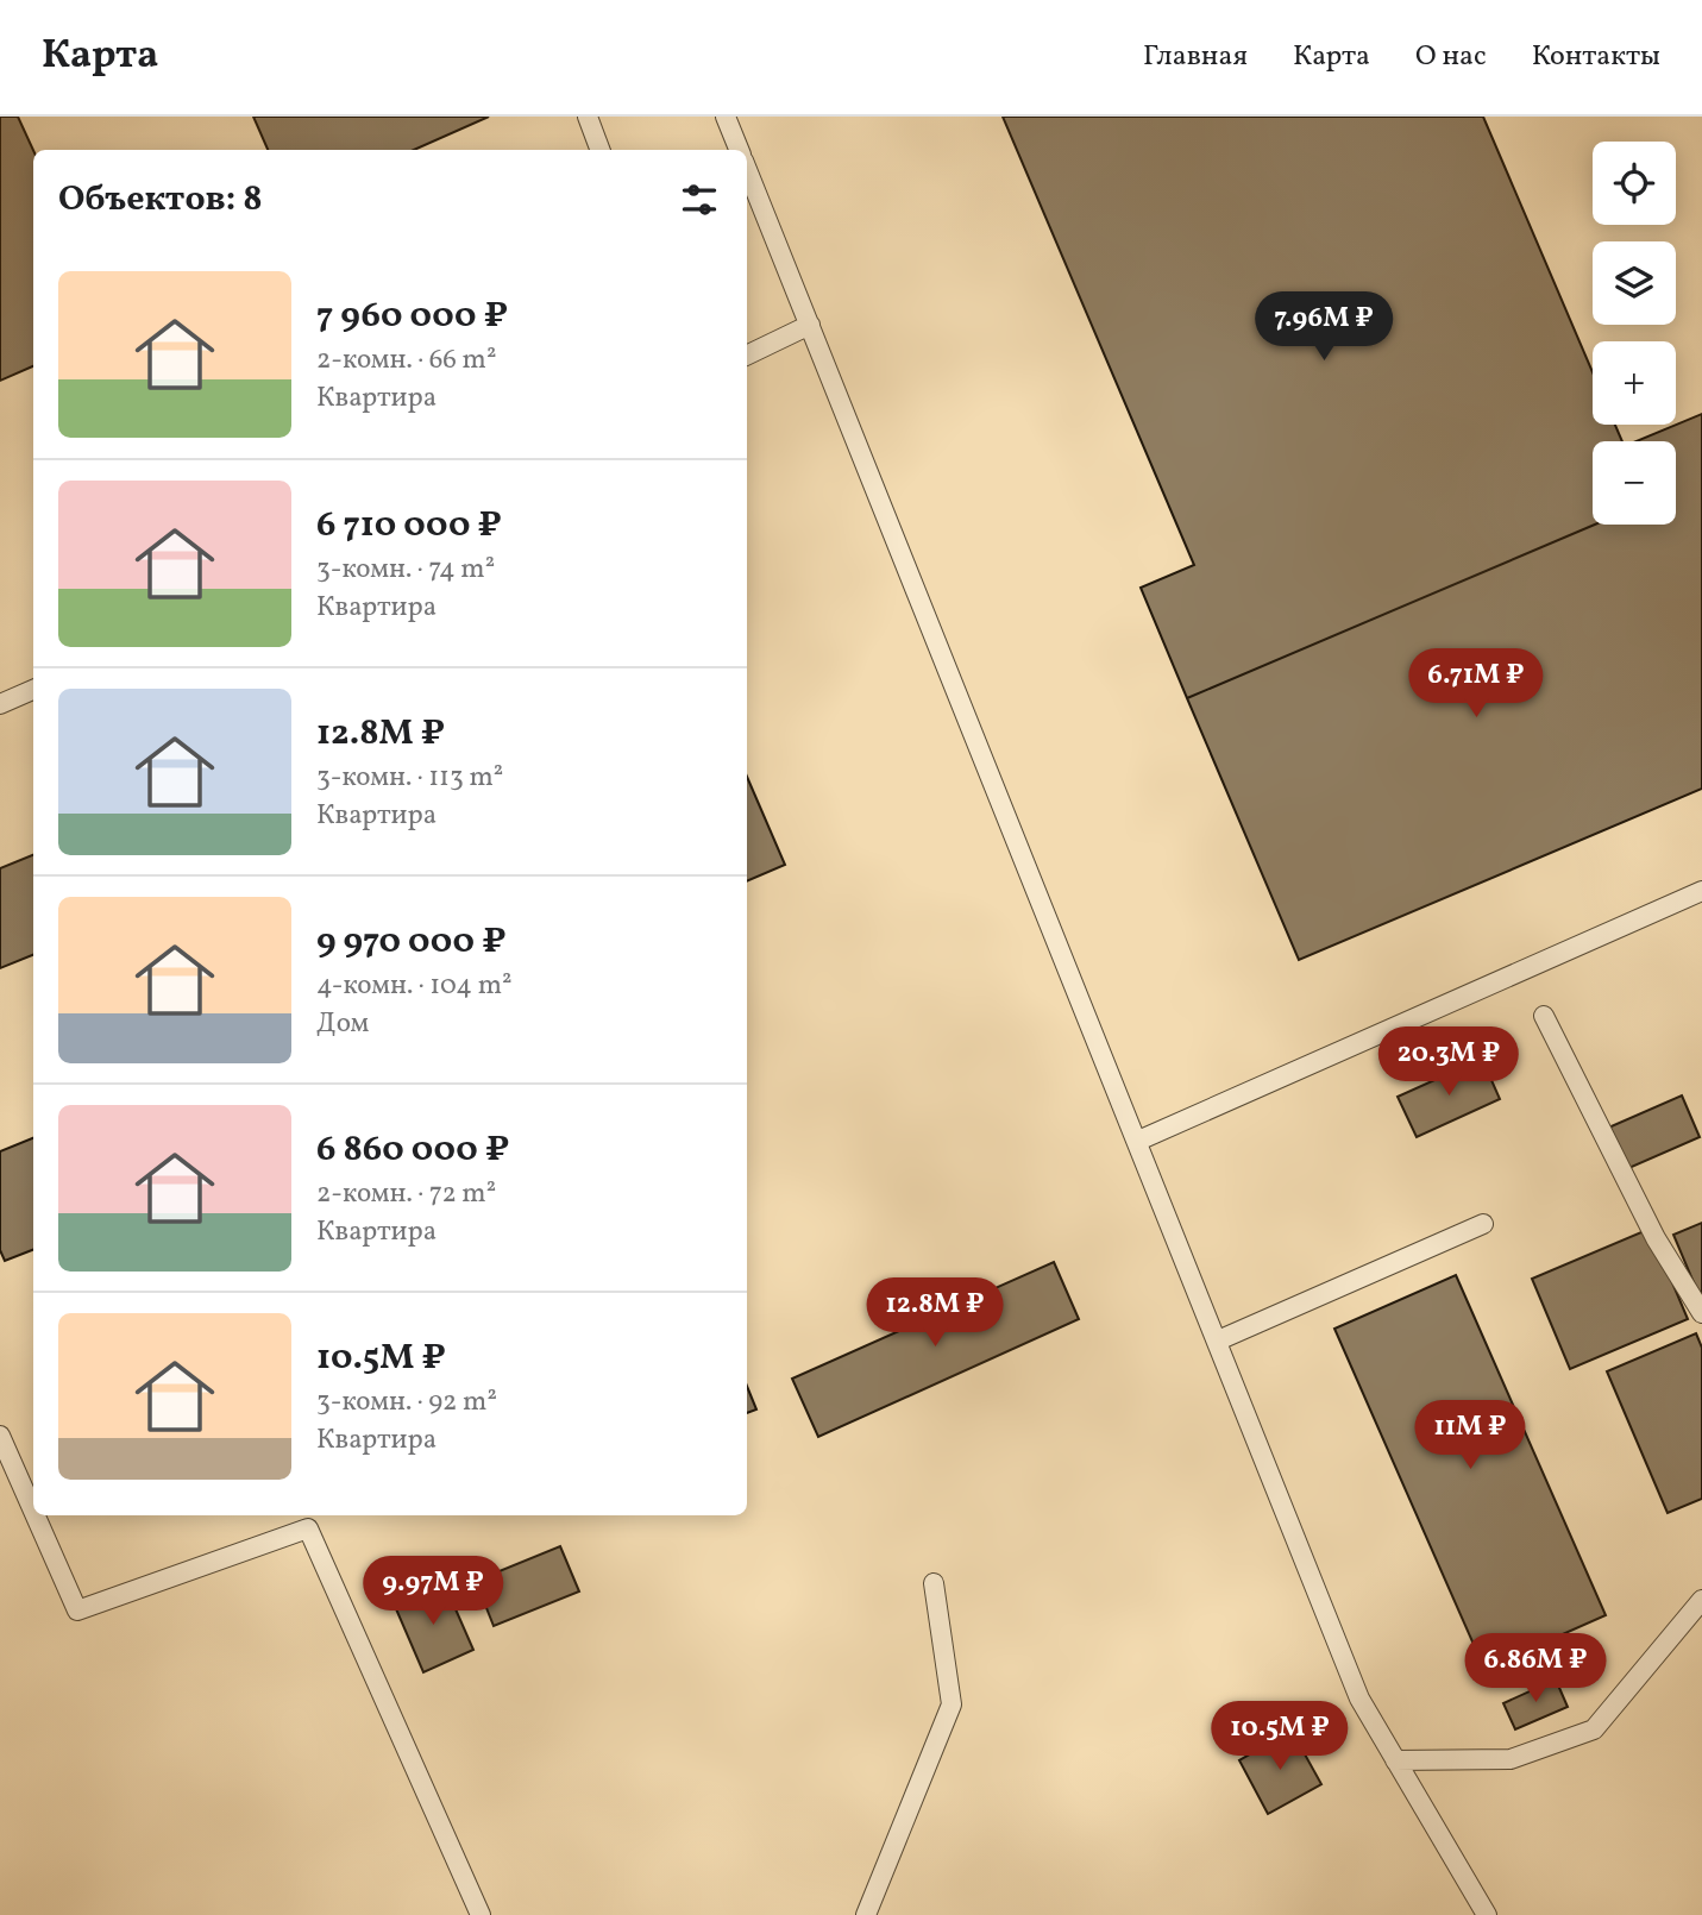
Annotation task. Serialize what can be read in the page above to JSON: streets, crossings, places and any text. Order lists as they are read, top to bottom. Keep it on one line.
{"page":{"header":"Карта","nav":["Главная","Карта","О нас","Контакты"],"map_buttons":["+","−"],"heading":"Объектов: 8","list":[{"name":"7 960 000 ₽","note":"2-комн. · 66 m² · Квартира"},{"name":"6 710 000 ₽","note":"3-комн. · 74 m² · Квартира"},{"name":"12.8M ₽","note":"3-комн. · 113 m² · Квартира"},{"name":"9 970 000 ₽","note":"4-комн. · 104 m² · Дом"},{"name":"6 860 000 ₽","note":"2-комн. · 72 m² · Квартира"},{"name":"10.5M ₽","note":"3-комн. · 92 m² · Квартира"}],"price":["7.96M ₽","6.71M ₽","20.3M ₽","12.8M ₽","11M ₽","9.97M ₽","6.86M ₽","10.5M ₽"]}}
